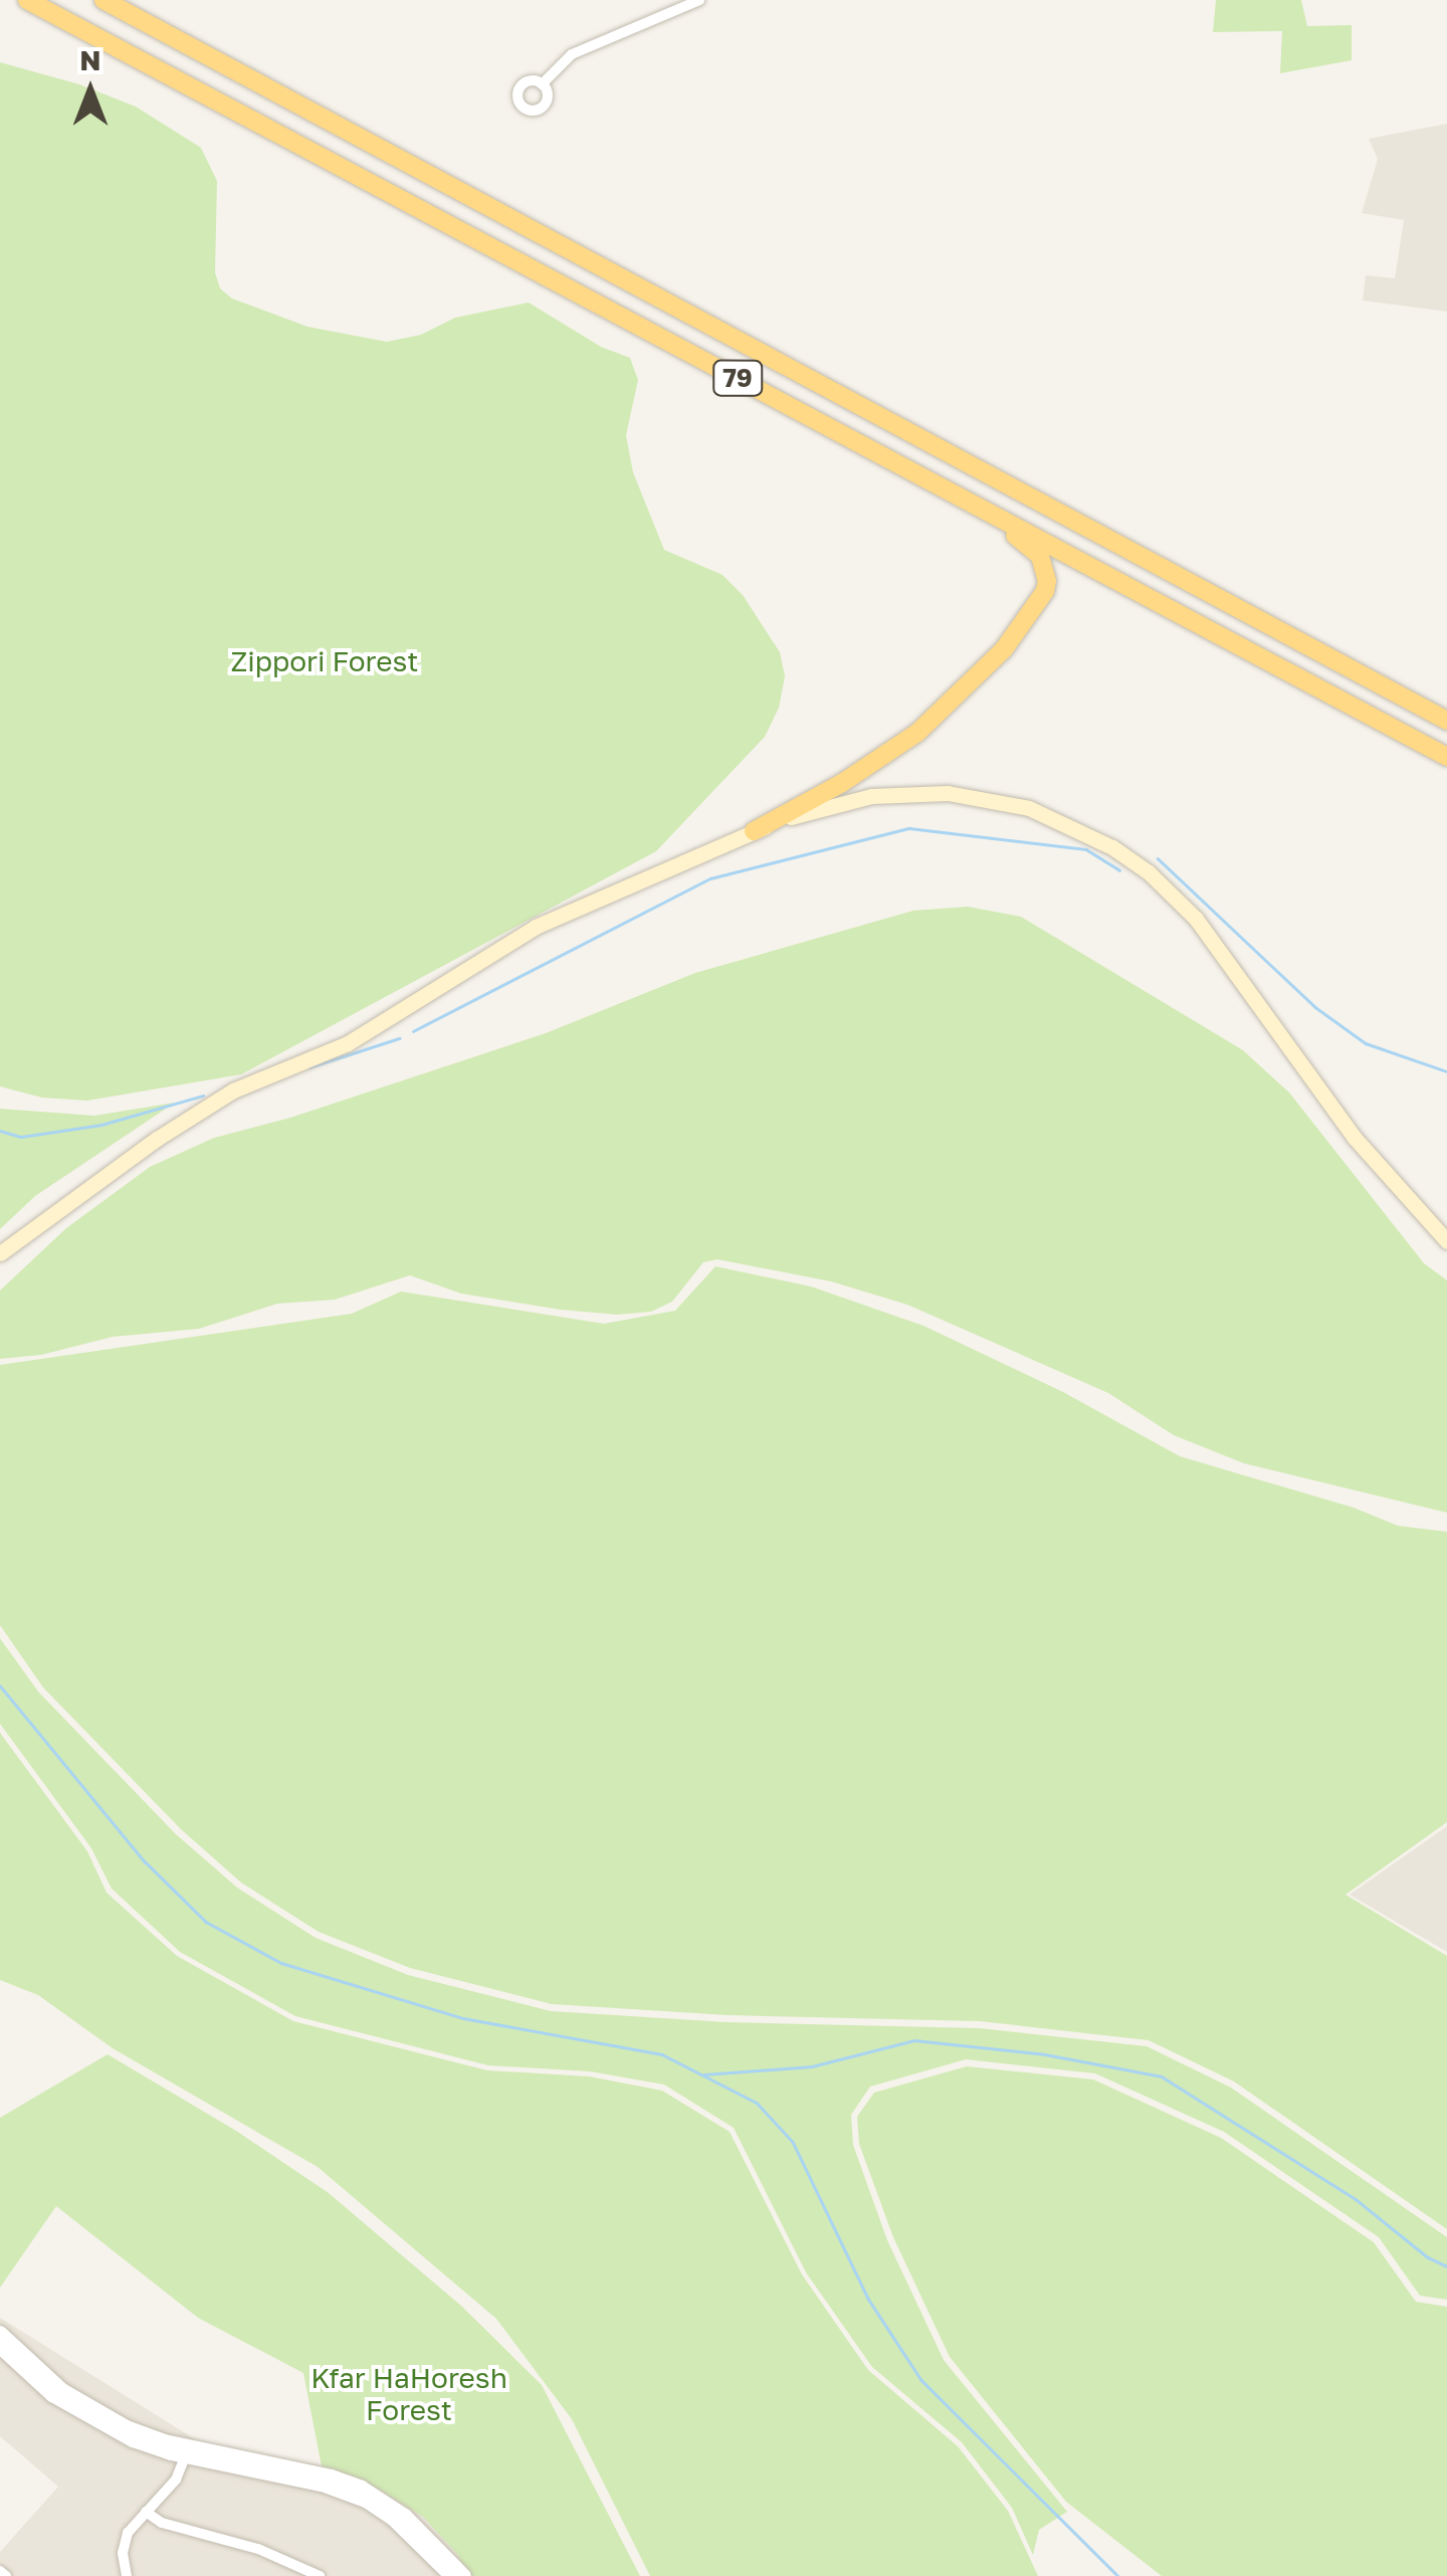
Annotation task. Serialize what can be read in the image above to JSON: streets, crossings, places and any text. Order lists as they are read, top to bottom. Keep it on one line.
{"streets":{"highway":["79"]},"parks":["Zippori Forest","Kfar HaHoresh Forest"],"north":"top"}
